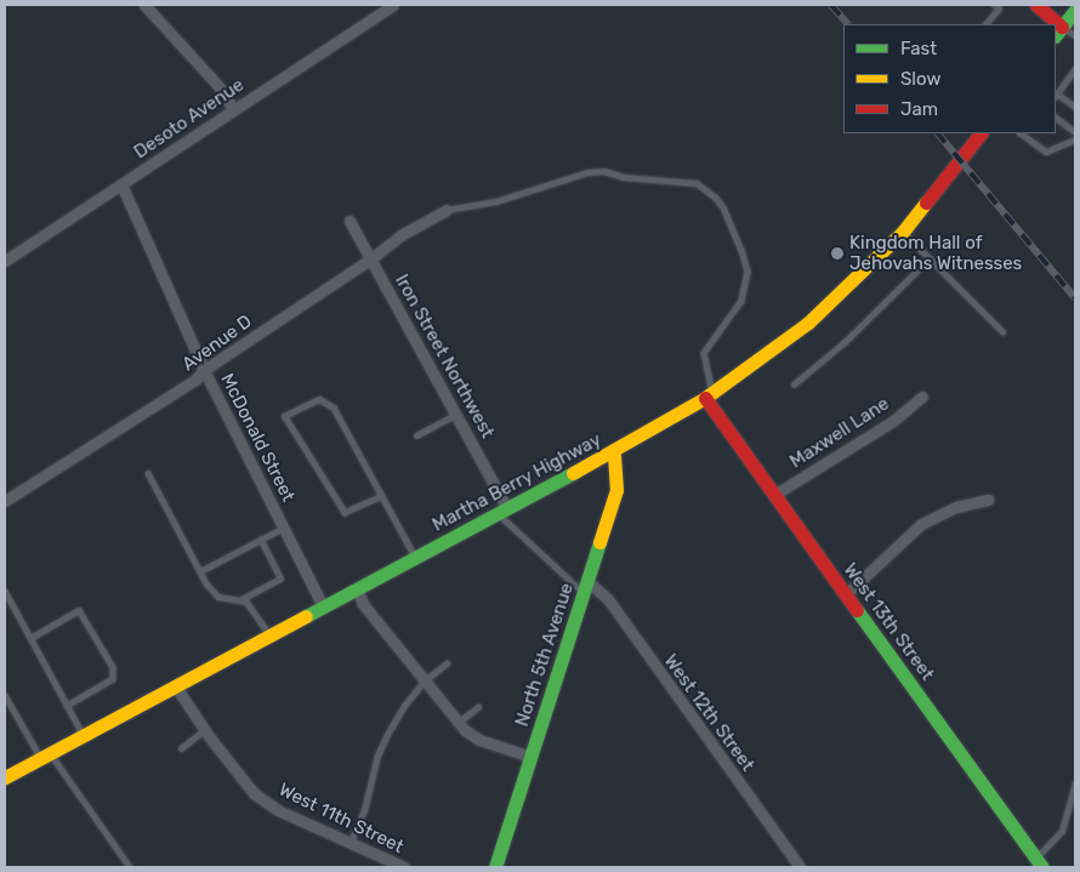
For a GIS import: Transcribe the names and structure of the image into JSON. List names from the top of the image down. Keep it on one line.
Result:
{"streets":{"main road":["Martha Berry Highway","West 13th Street","North 5th Avenue"],"street":["Desoto Avenue","Avenue D","Iron Street Northwest","Maxwell Lane","McDonald Street","West 12th Street","West 11th Street"]},"crossings":[["Desoto Avenue","McDonald Street"],["Avenue D","Iron Street Northwest"],["Avenue D","McDonald Street"],["Iron Street Northwest","Martha Berry Highway"],["Maxwell Lane","West 13th Street"],["McDonald Street","Martha Berry Highway"],["Martha Berry Highway","West 13th Street"],["Martha Berry Highway","North 5th Avenue"],["Martha Berry Highway","West 11th Street"],["North 5th Avenue","West 12th Street"]],"places":["Kingdom Hall of Jehovahs Witnesses"],"legend":["Fast","Slow","Jam"]}
